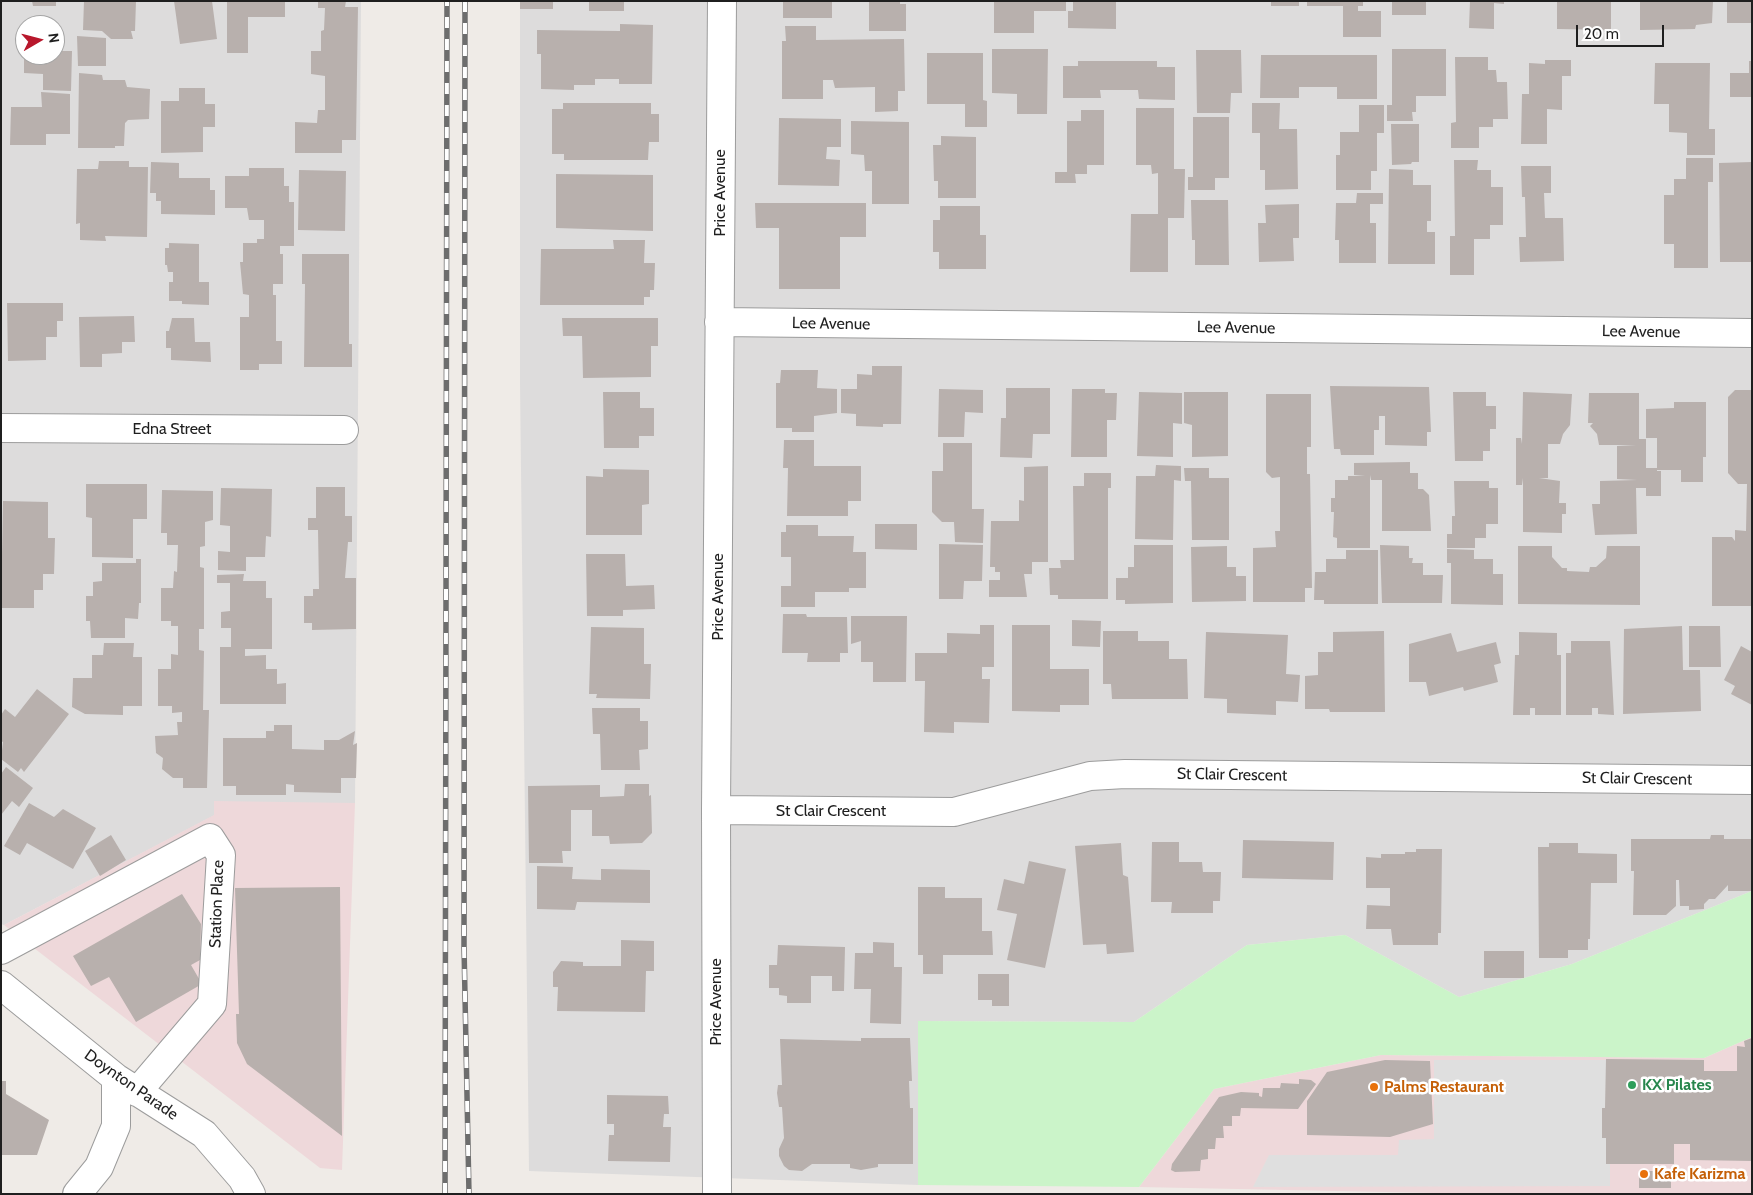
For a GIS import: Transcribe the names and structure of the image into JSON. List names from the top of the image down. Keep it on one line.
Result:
{"streets":{"street":["Price Avenue","Lee Avenue","Edna Street","St Clair Crescent","Station Place","Doynton Parade"]},"crossings":[["Price Avenue","Lee Avenue"],["Price Avenue","St Clair Crescent"],["Station Place","Doynton Parade"]],"places":["KX Pilates","Palms Restaurant","Kafe Karizma"],"scale_bar":"20 m","north":"right"}
